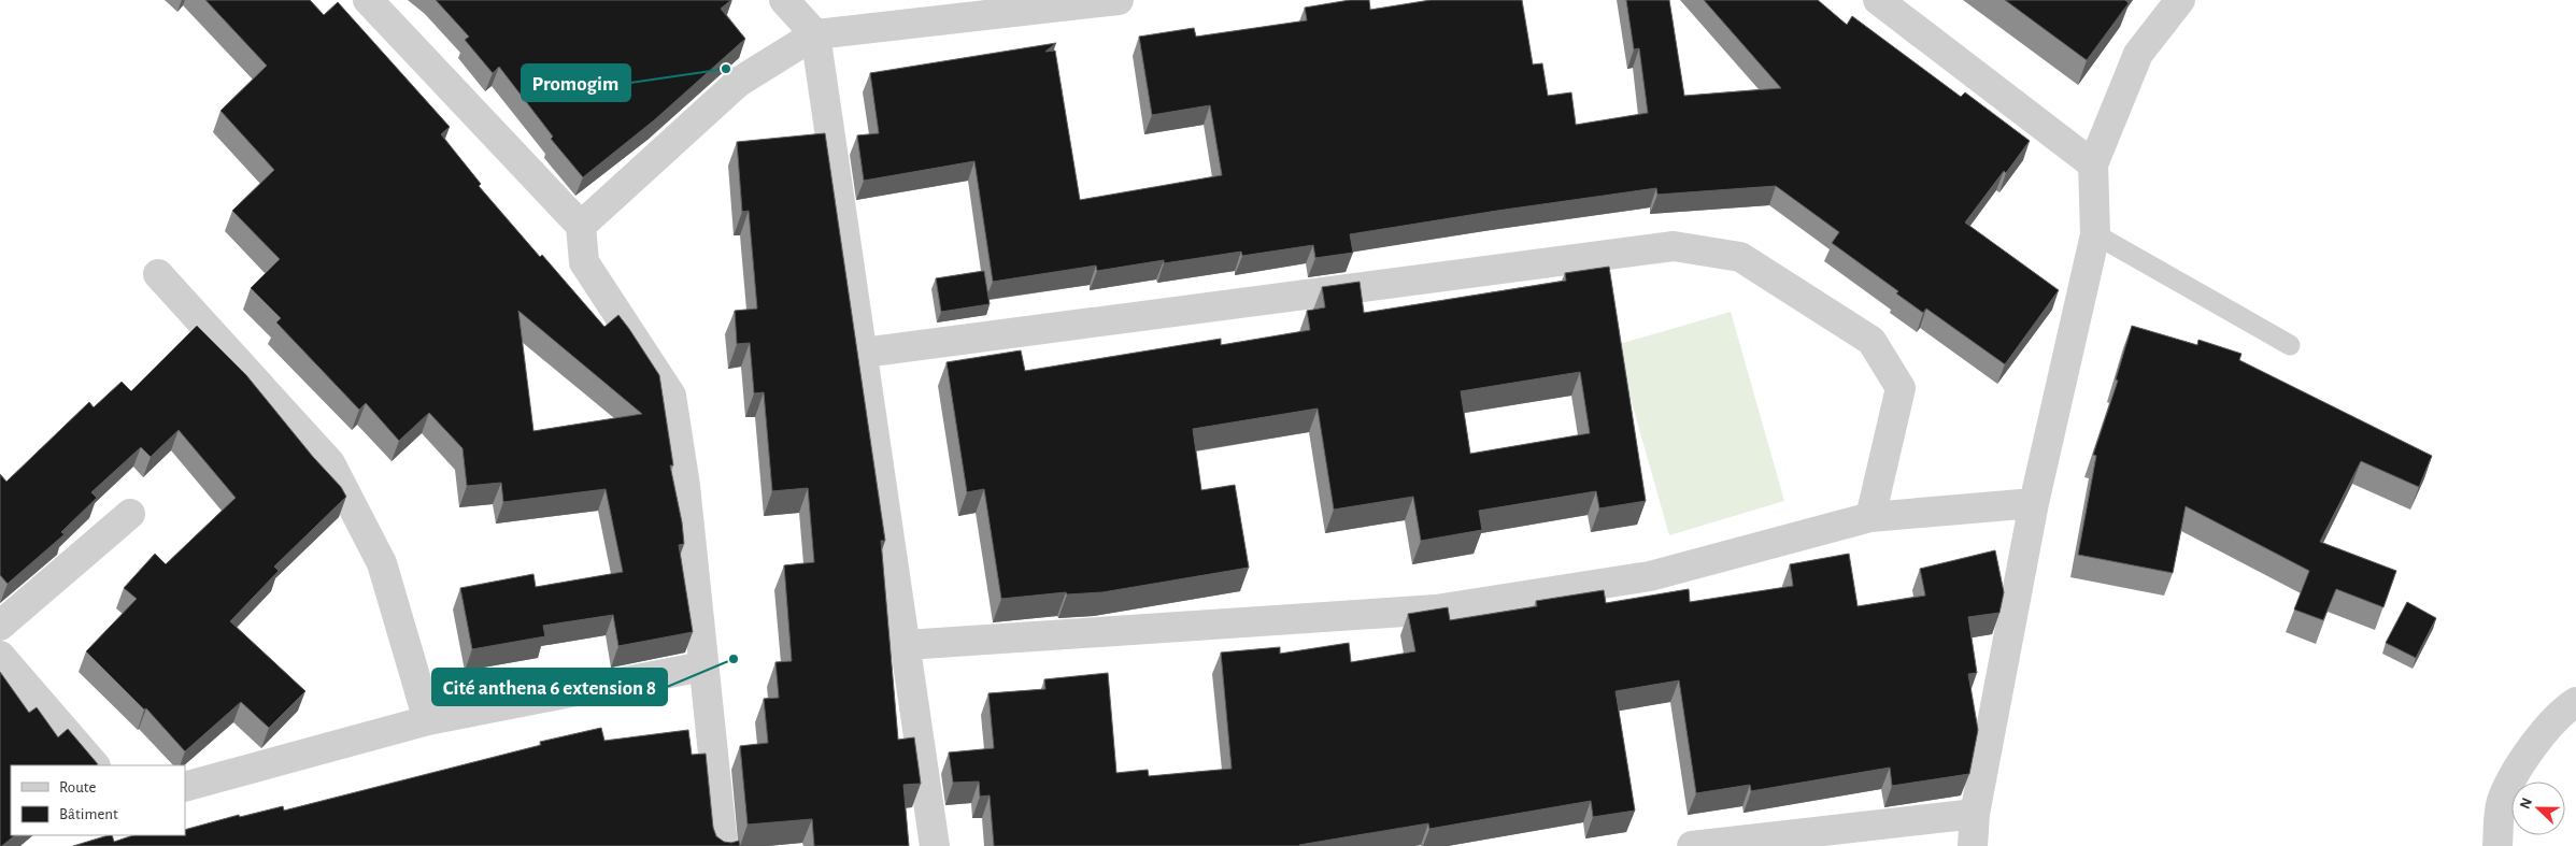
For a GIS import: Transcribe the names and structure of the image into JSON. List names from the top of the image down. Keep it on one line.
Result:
{"places":["Promogim","Cité anthena 6 extension 8"],"legend":["Route","Bâtiment"],"north":"left"}
